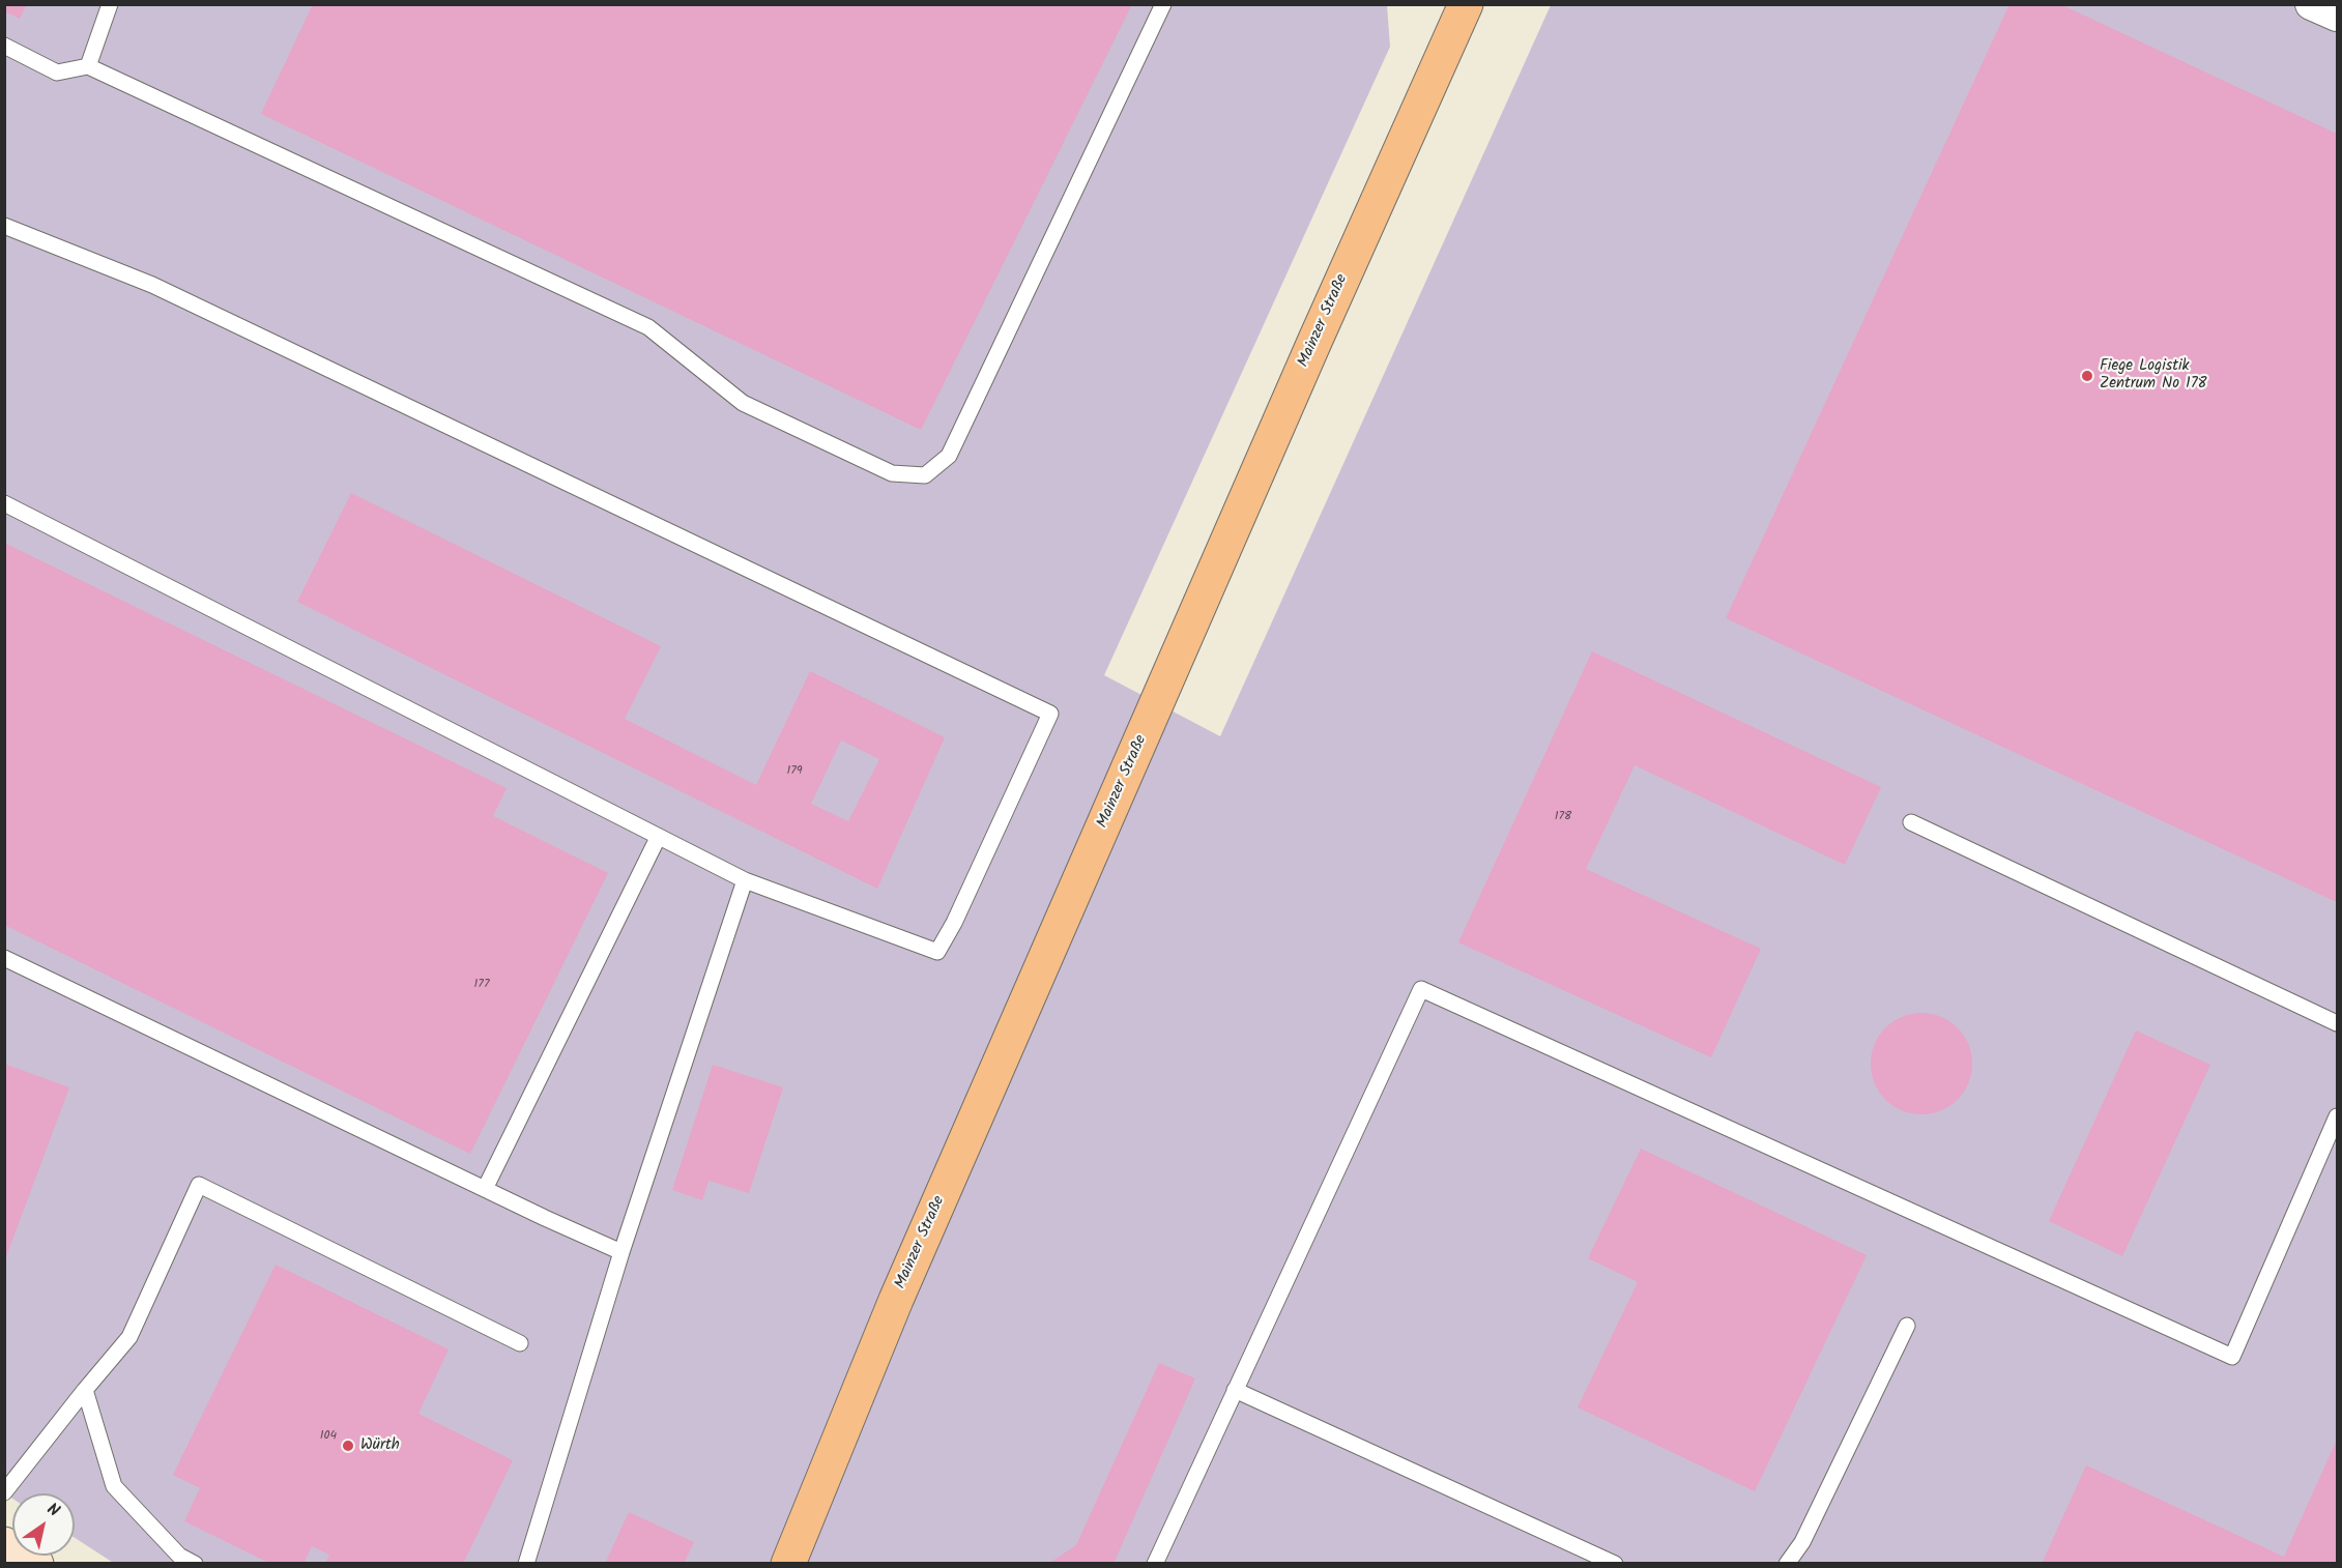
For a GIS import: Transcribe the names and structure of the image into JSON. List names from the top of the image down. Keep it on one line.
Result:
{"streets":{"main road":["Mainzer Straße"]},"places":["Fiege Logistik Zentrum No 178","Würth"],"house_numbers":["179","178","177","104"],"north":"top right"}
